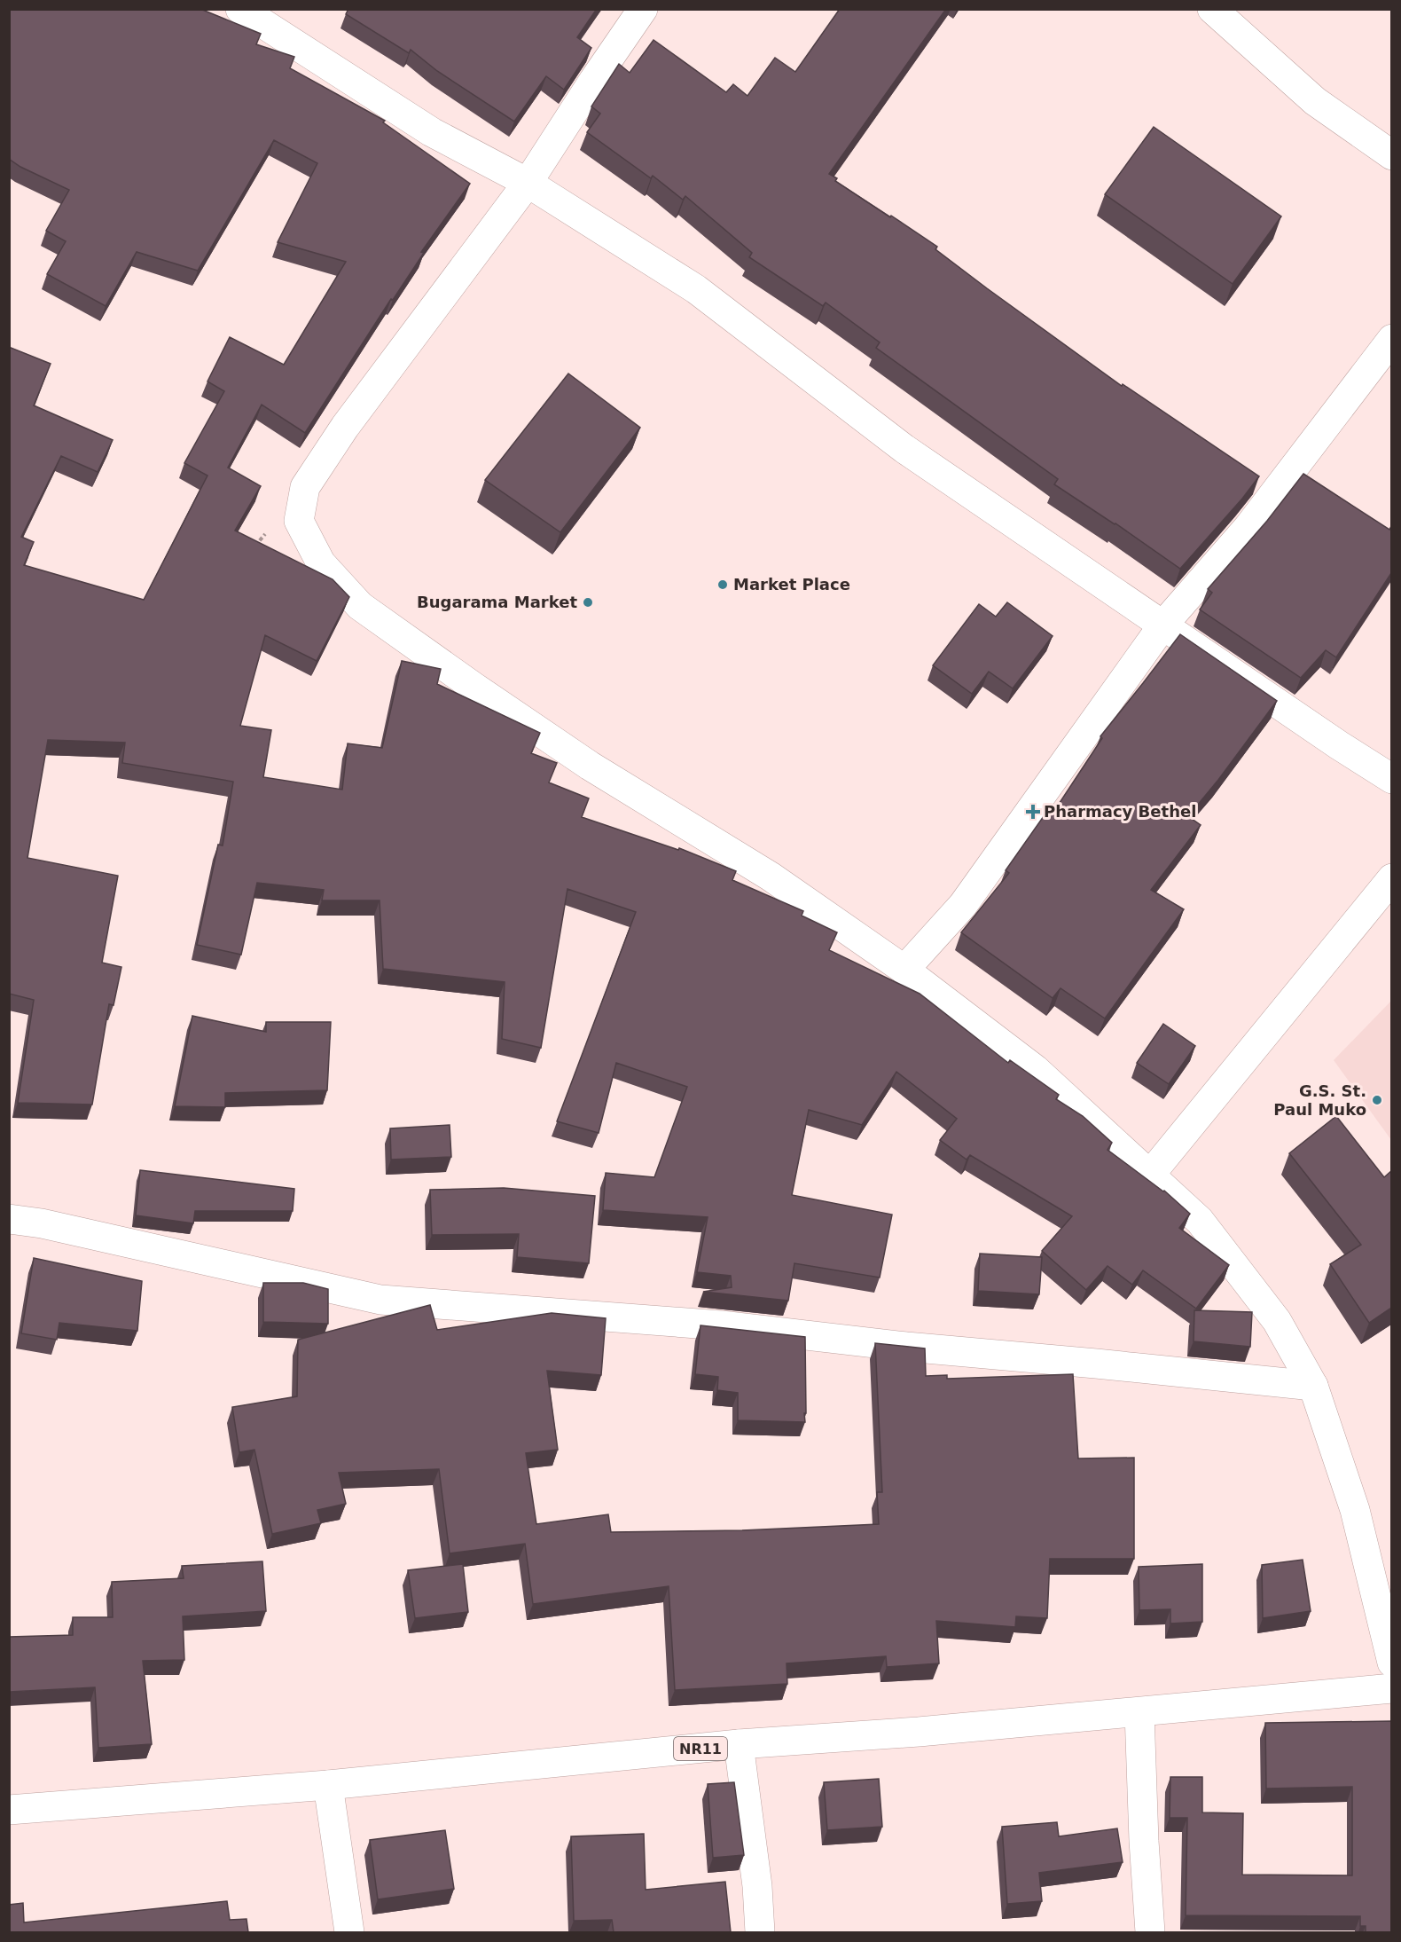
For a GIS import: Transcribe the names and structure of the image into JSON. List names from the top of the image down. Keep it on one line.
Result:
{"streets":{"main road":["NR11"]},"places":{"other":["Market Place","Bugarama Market","G.S. St. Paul Muko"],"health":["Pharmacy Bethel"]}}
